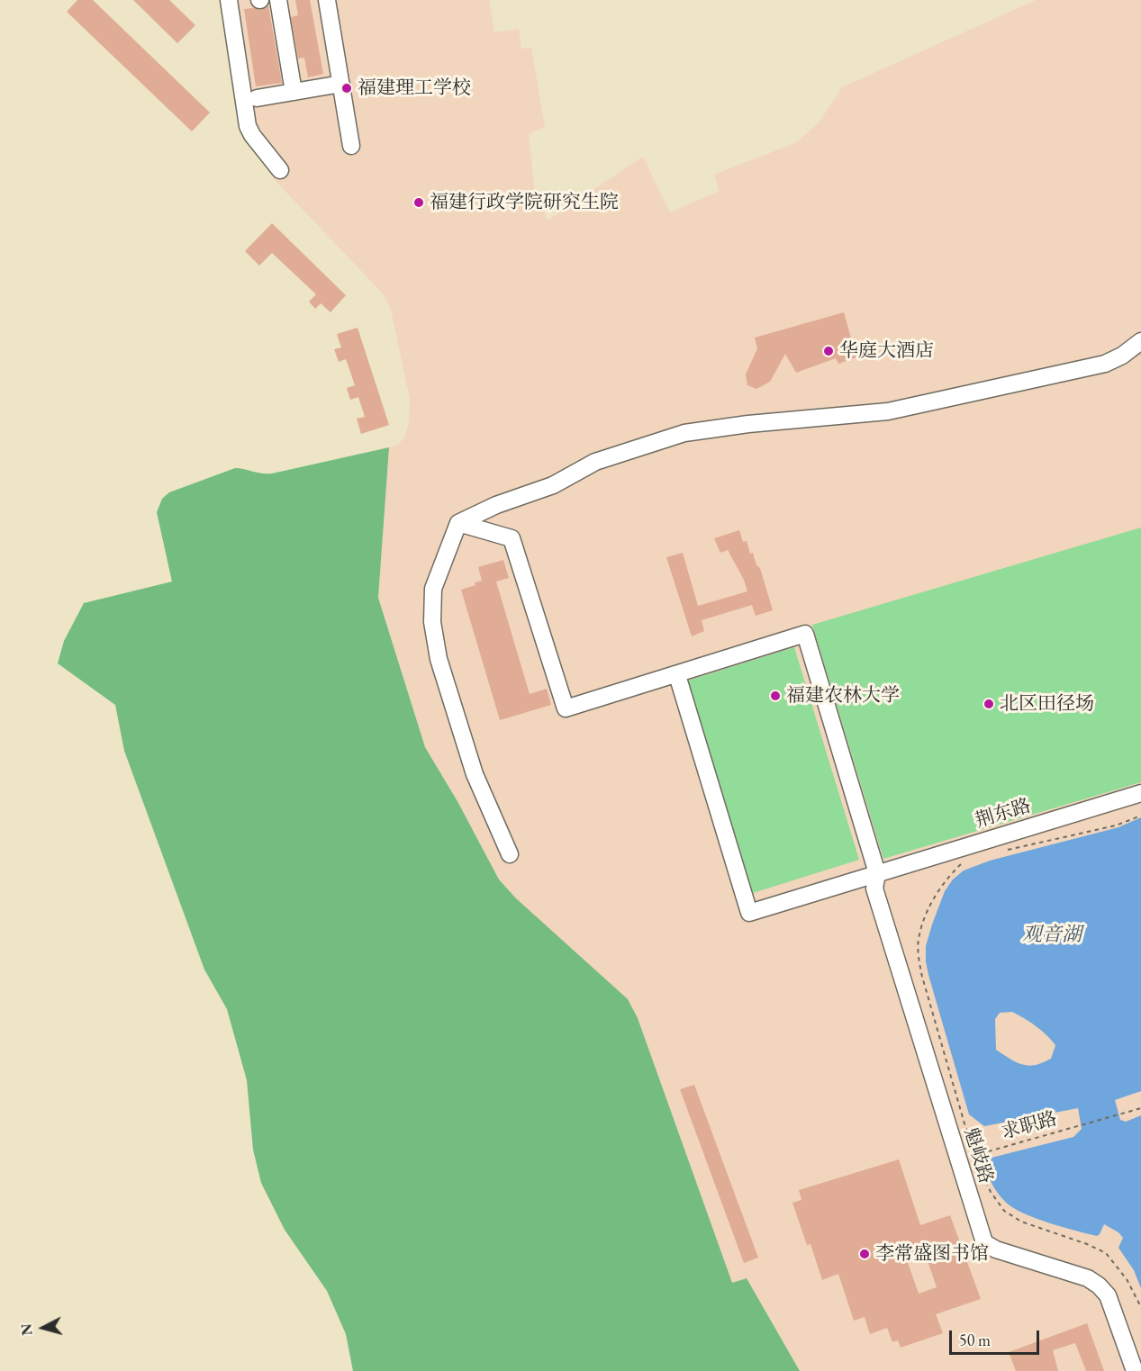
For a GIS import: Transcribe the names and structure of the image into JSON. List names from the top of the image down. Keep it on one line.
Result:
{"streets":{"street":["荆东路","魁岐路"],"path":["求职路"]},"crossings":[["荆东路","魁岐路"],["求职路","魁岐路"]],"water":["观音湖"],"places":["福建理工学校","福建行政学院研究生院","华庭大酒店","福建农林大学","北区田径场","李常盛图书馆"],"scale_bar":"50 m","north":"left"}
